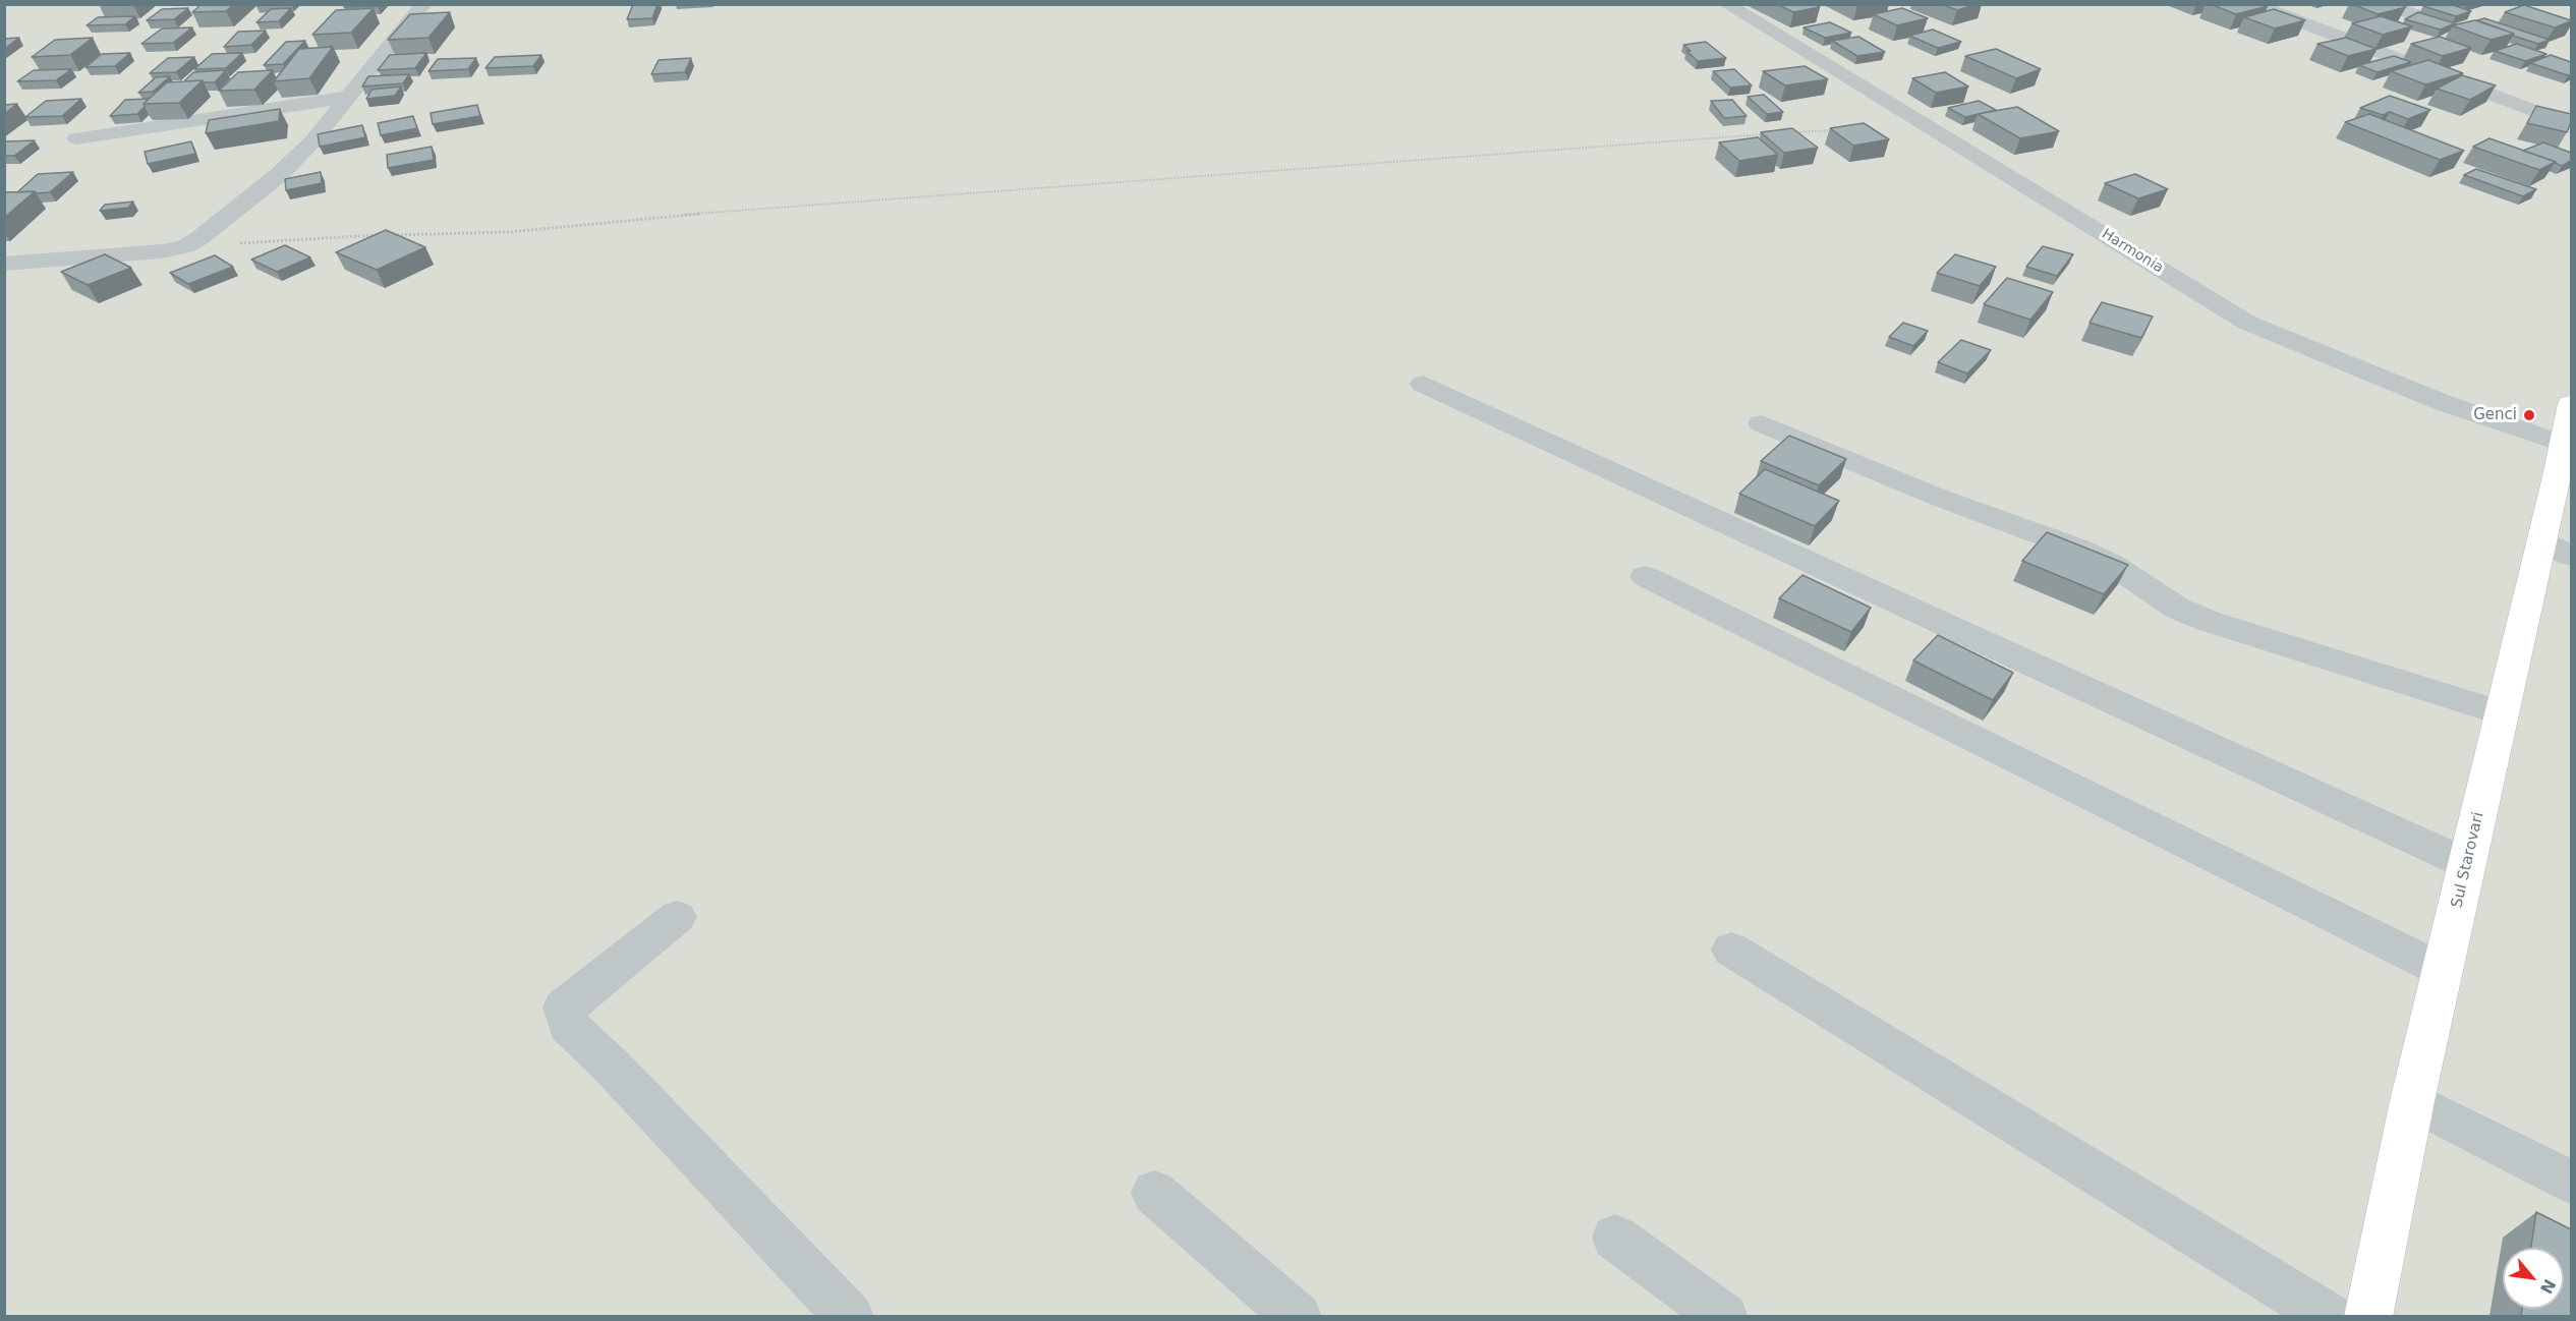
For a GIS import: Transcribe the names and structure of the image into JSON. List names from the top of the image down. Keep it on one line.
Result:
{"streets":{"main road":["Sul Starovari"],"street":["Harmonia"]},"crossings":[["Harmonia","Sul Starovari"]],"places":["Genci"],"north":"bottom right"}
